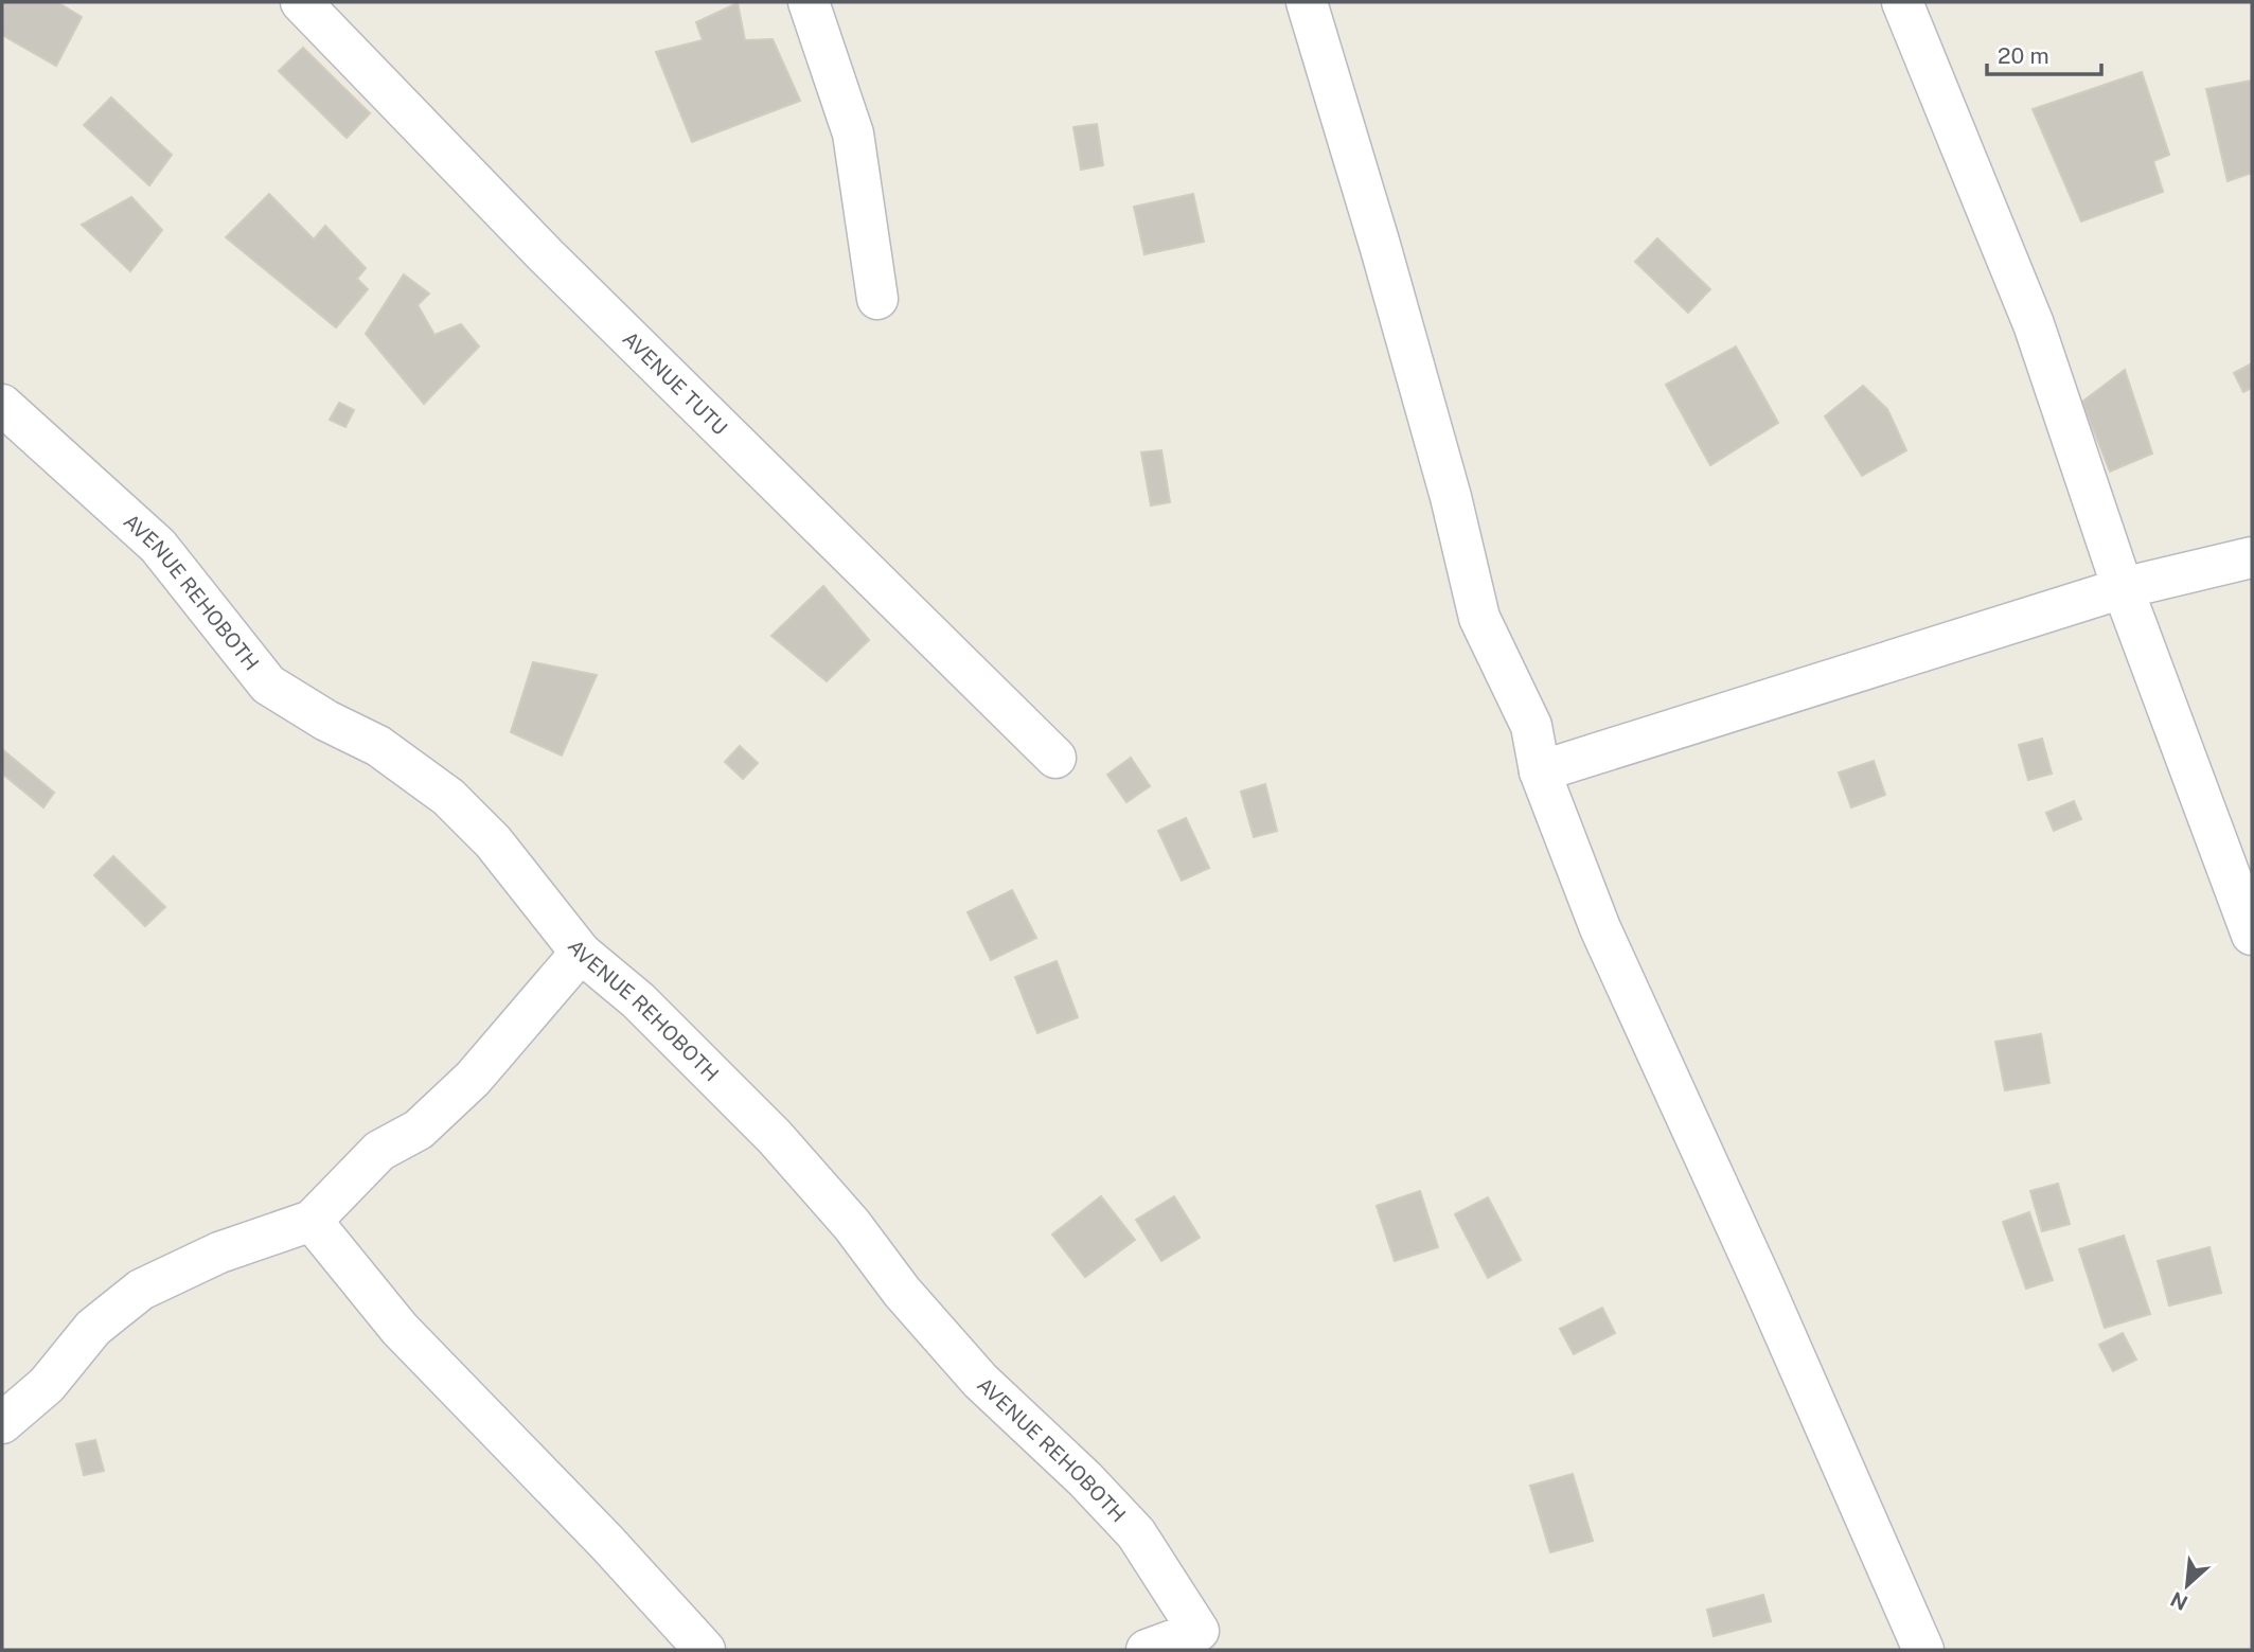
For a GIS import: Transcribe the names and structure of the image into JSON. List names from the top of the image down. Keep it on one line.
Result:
{"streets":{"street":["AVENUE TUTU","AVENUE REHOBOTH"]},"scale_bar":"20 m","north":"bottom left"}
